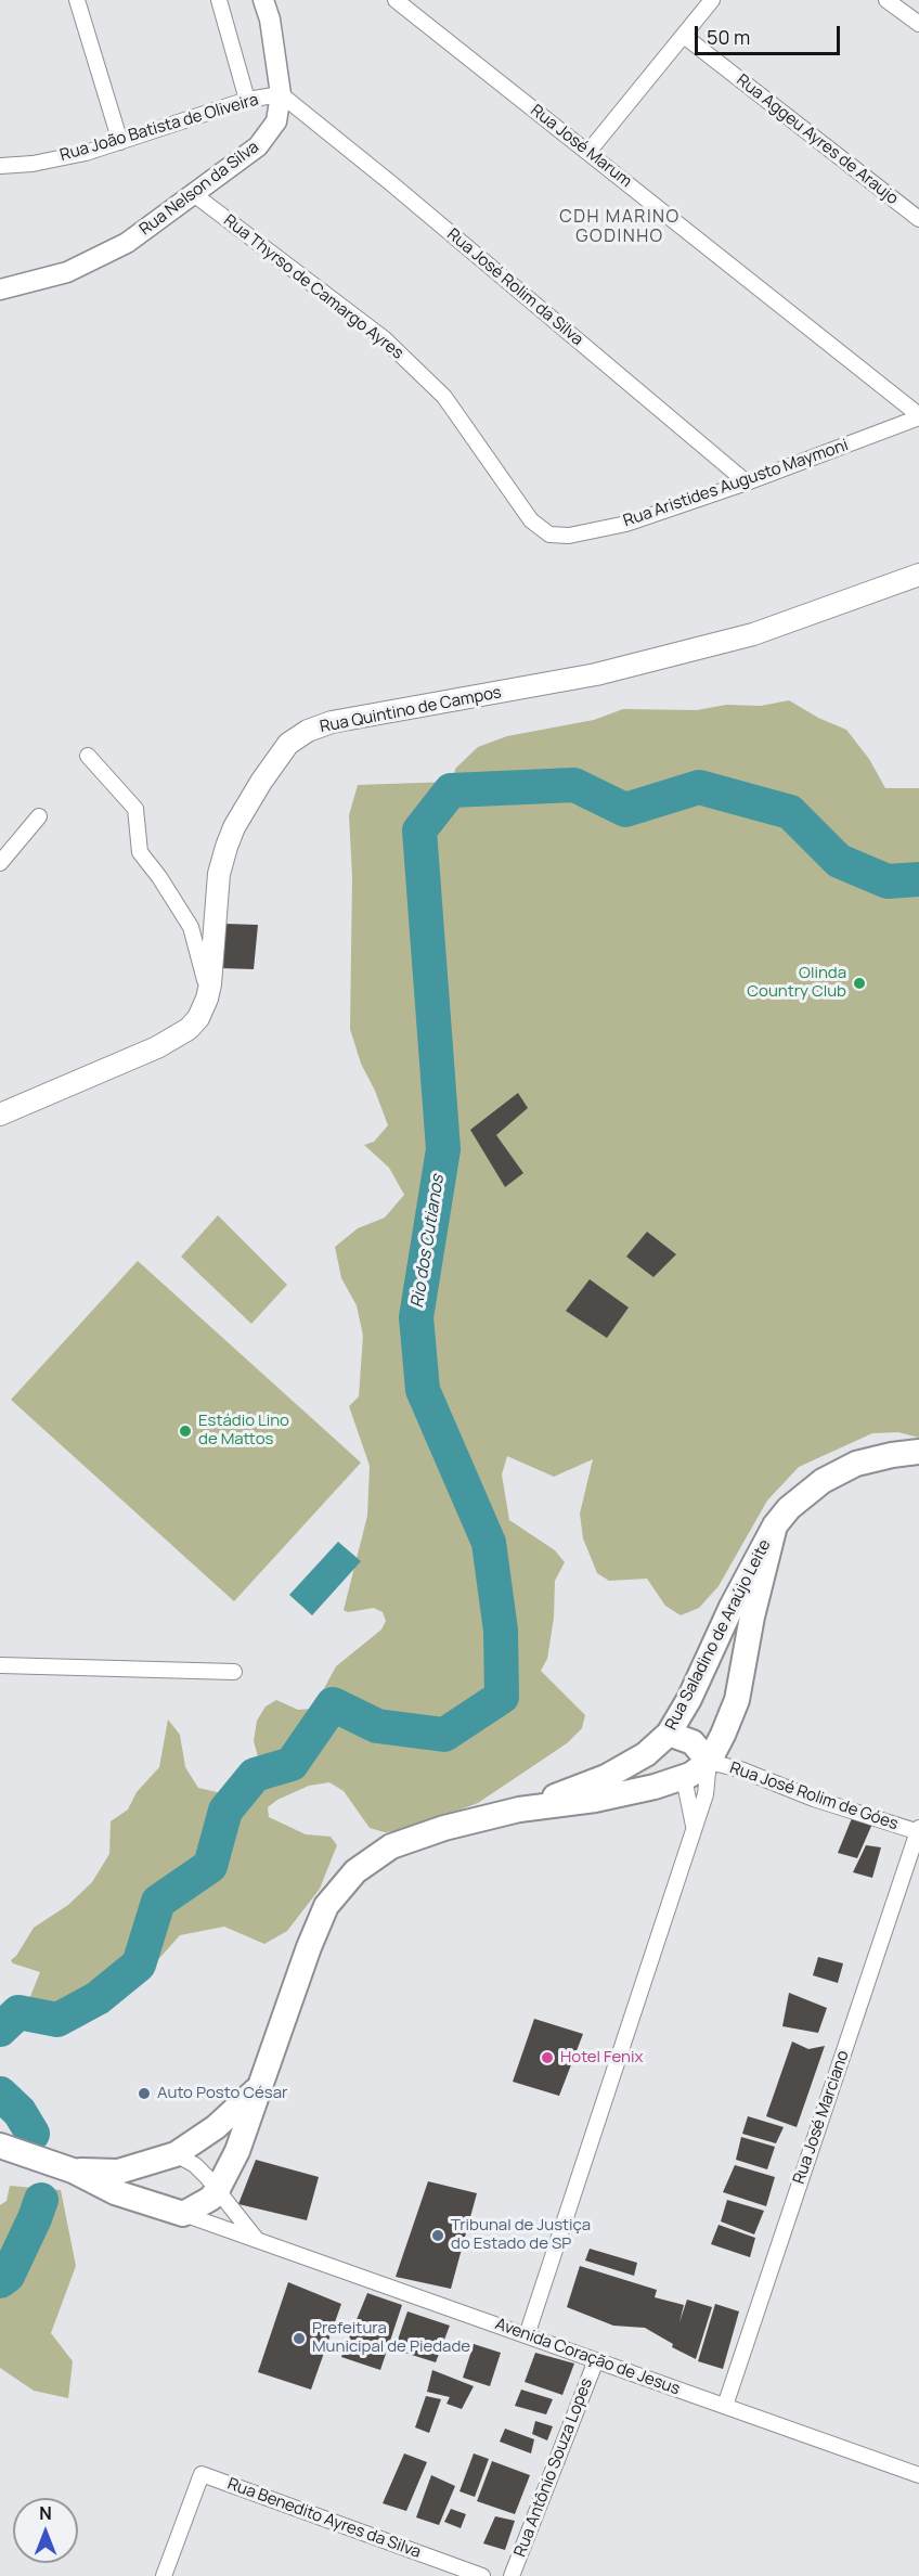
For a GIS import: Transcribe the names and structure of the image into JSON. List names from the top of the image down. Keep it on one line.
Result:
{"streets":{"main road":["Rua Quintino de Campos","Rua Saladino de Araújo Leite","Avenida Coração de Jesus"],"street":["Rua João Batista de Oliveira","Rua Aggeu Ayres de Araujo","Rua José Marum","Rua Nelson da Silva","Rua Thyrso de Camargo Ayres","Rua José Rolim da Silva","Rua Aristides Augusto Maymoni","Rua José Rolim de Góes","Rua José Marciano","Rua Antônio Souza Lopes","Rua Benedito Ayres da Silva"]},"crossings":[["Rua João Batista de Oliveira","Rua Nelson da Silva"],["Rua João Batista de Oliveira","Rua José Rolim da Silva"],["Rua José Marum","Rua Aristides Augusto Maymoni"],["Rua Nelson da Silva","Rua Thyrso de Camargo Ayres"],["Rua Nelson da Silva","Rua José Rolim da Silva"],["Rua Thyrso de Camargo Ayres","Rua Aristides Augusto Maymoni"],["Rua José Rolim da Silva","Rua Aristides Augusto Maymoni"],["Rua Saladino de Araújo Leite","Rua José Rolim de Góes"],["Rua Saladino de Araújo Leite","Avenida Coração de Jesus"],["Rua José Rolim de Góes","Rua José Marciano"],["Rua José Marciano","Avenida Coração de Jesus"],["Avenida Coração de Jesus","Rua Antônio Souza Lopes"]],"districts":["CDH MARINO GODINHO"],"water":["Rio dos Cutianos"],"places":["Olinda Country Club","Estádio Lino de Mattos","Hotel Fenix","Auto Posto César","Tribunal de Justiça do Estado de SP","Prefeitura Municipal de Piedade"],"scale_bar":"50 m","north":"top"}
